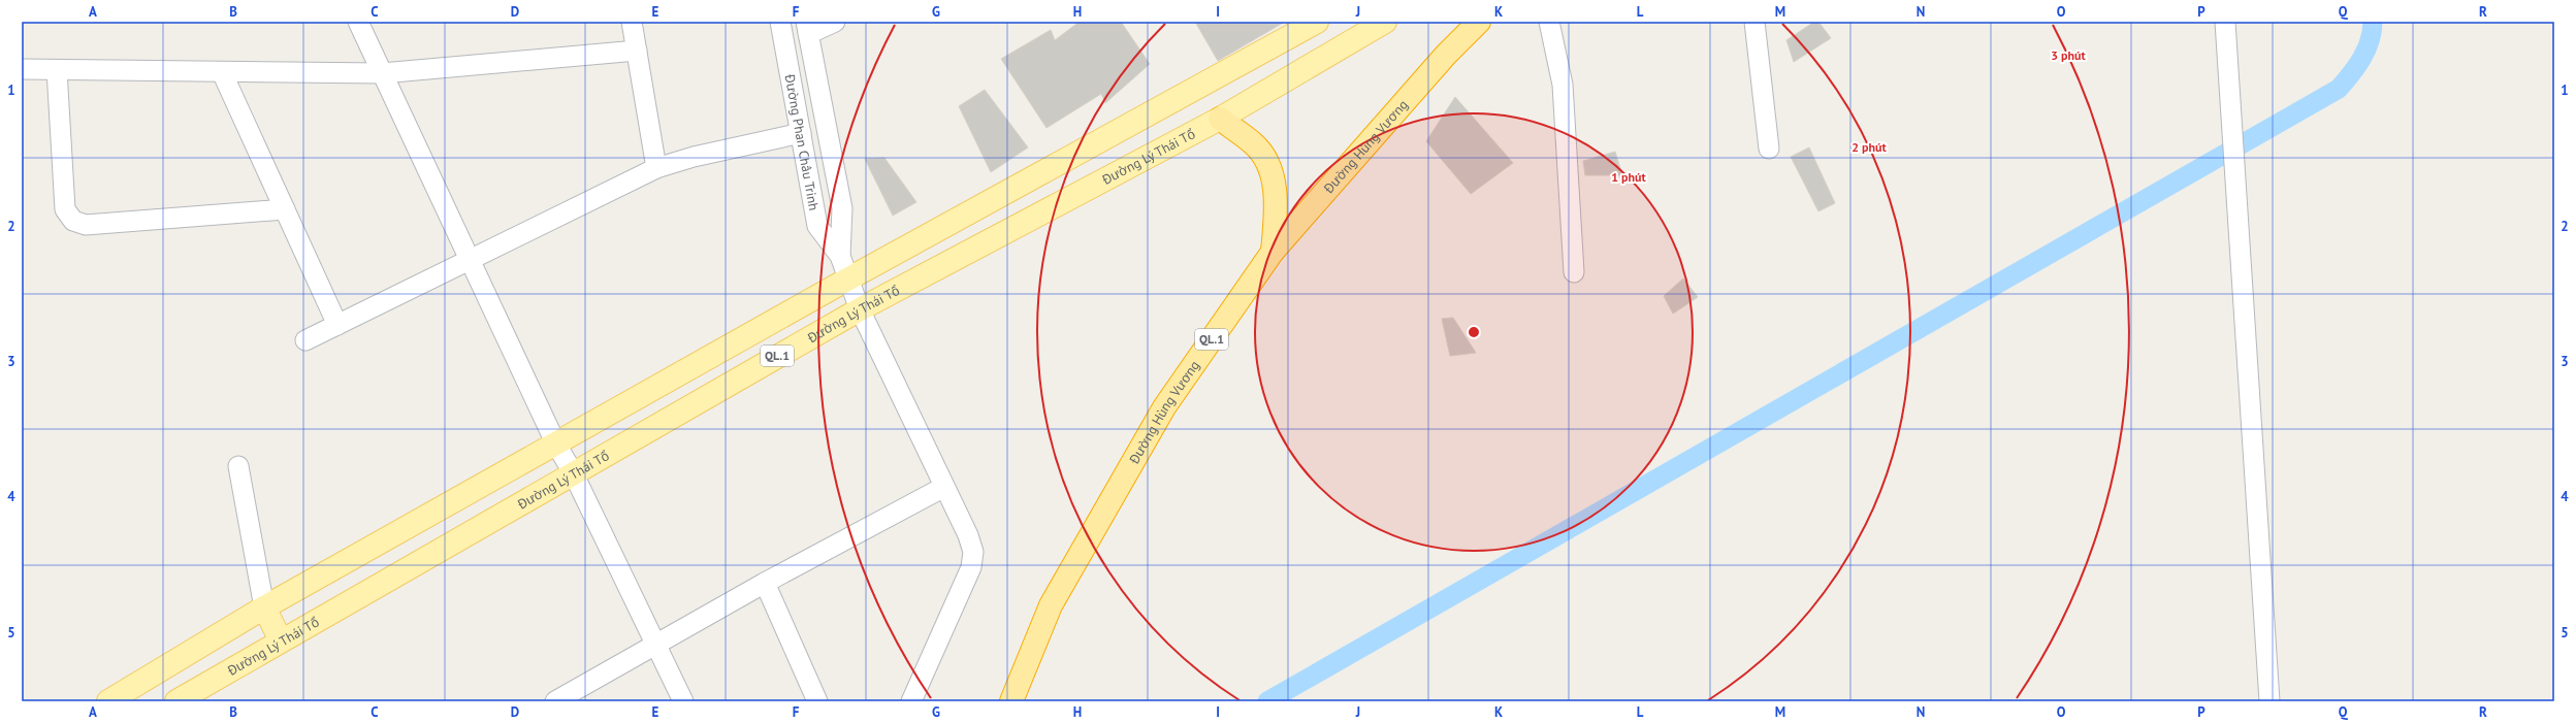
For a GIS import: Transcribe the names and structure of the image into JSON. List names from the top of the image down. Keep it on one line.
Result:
{"streets":{"highway":["Đường Hùng Vương","QL.1"],"main road":["Đường Lý Thái Tổ"],"street":["Đường Phan Châu Trinh"]},"crossings":[["Đường Phan Châu Trinh","Đường Lý Thái Tổ"],["Đường Phan Châu Trinh","QL.1"]],"grid":{"columns":["A","B","C","D","E","F","G","H","I","J","K","L","M","N","O","P","Q","R"],"rows":["1","2","3","4","5"]},"rings":["3 phút","2 phút","1 phút"]}
